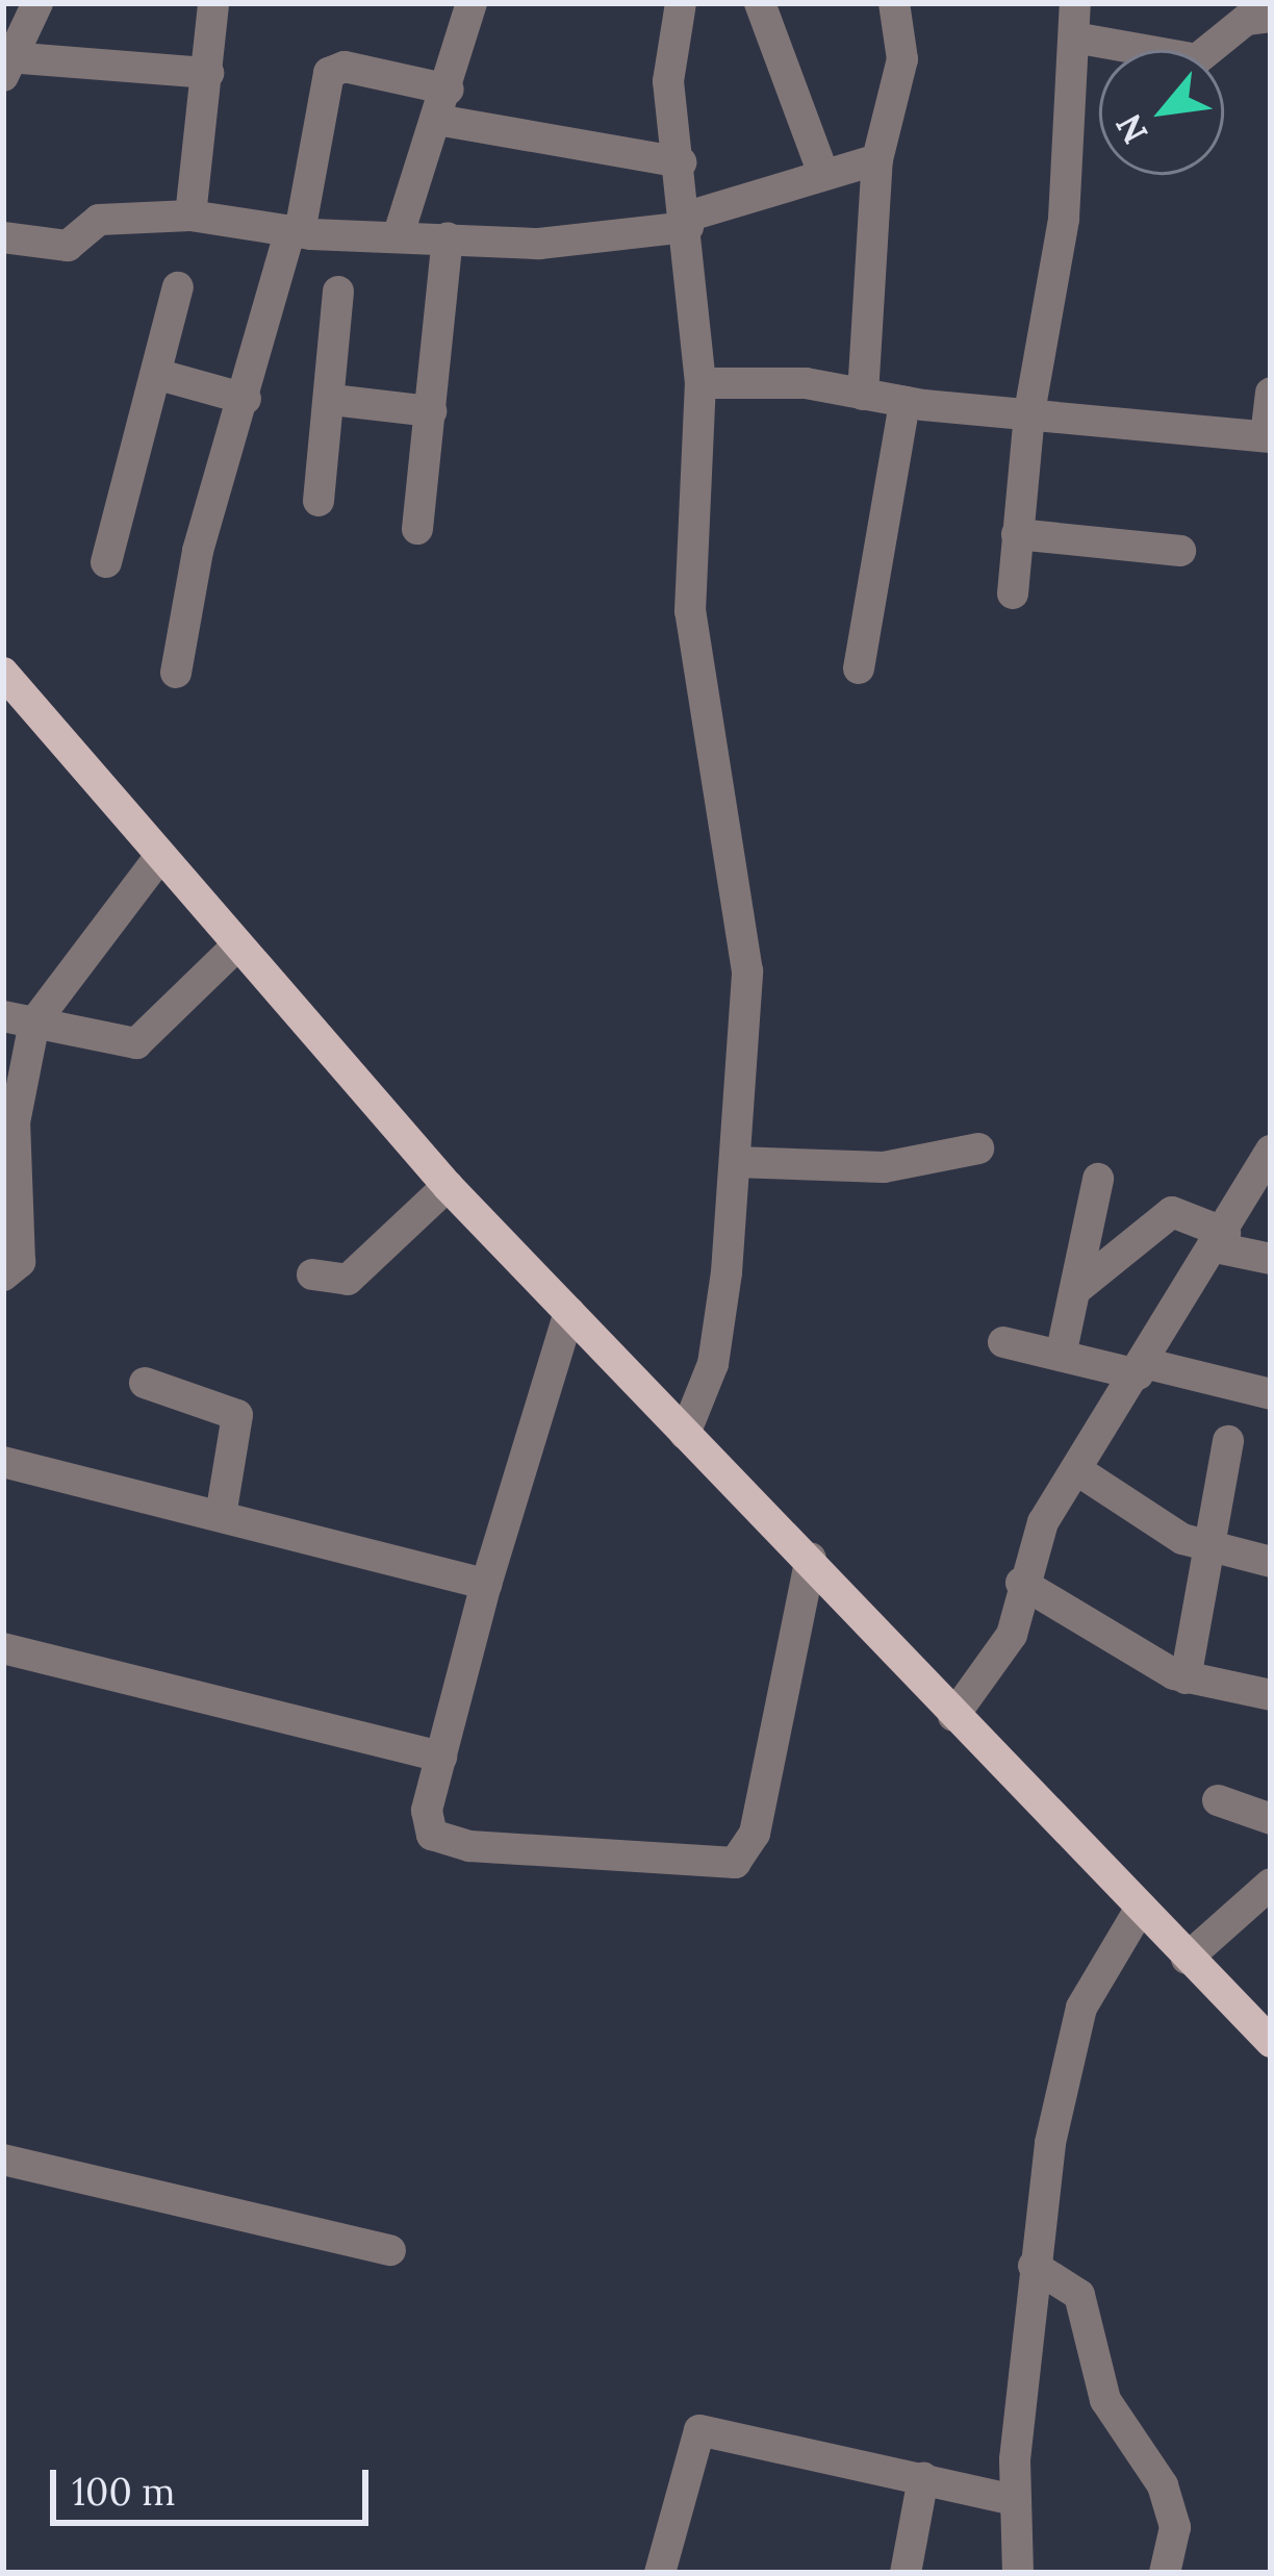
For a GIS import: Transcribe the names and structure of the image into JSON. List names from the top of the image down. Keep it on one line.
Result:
{"scale_bar":"100 m","north":"bottom left"}
